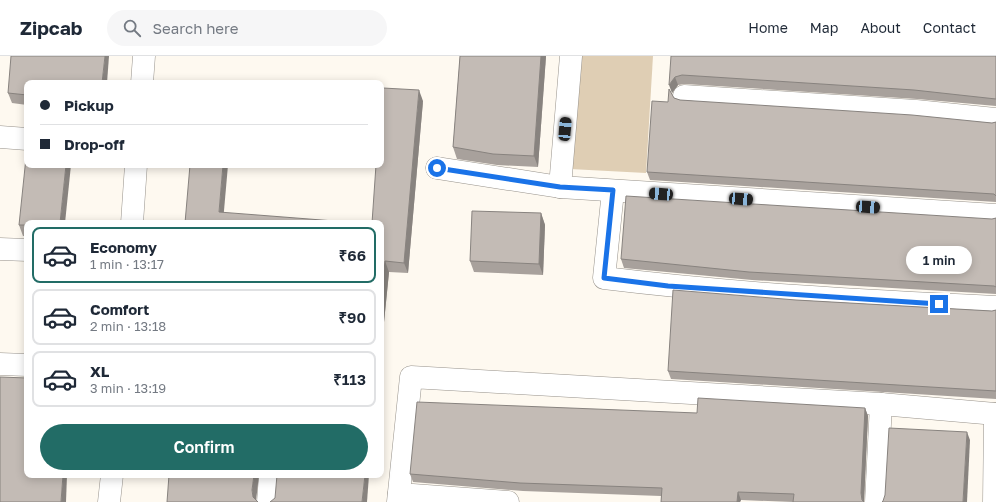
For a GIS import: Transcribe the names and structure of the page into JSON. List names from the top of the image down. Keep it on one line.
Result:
{"page":{"header":"Zipcab","search":"Search here","nav":["Home","Map","About","Contact"],"banner":["Pickup","Drop-off"],"list":[{"name":"Economy","note":"1 min · 13:17","value":"₹66"},{"name":"Comfort","note":"2 min · 13:18","value":"₹90"},{"name":"XL","note":"3 min · 13:19","value":"₹113"}],"bubble":"1 min","buttons":"Confirm"}}
